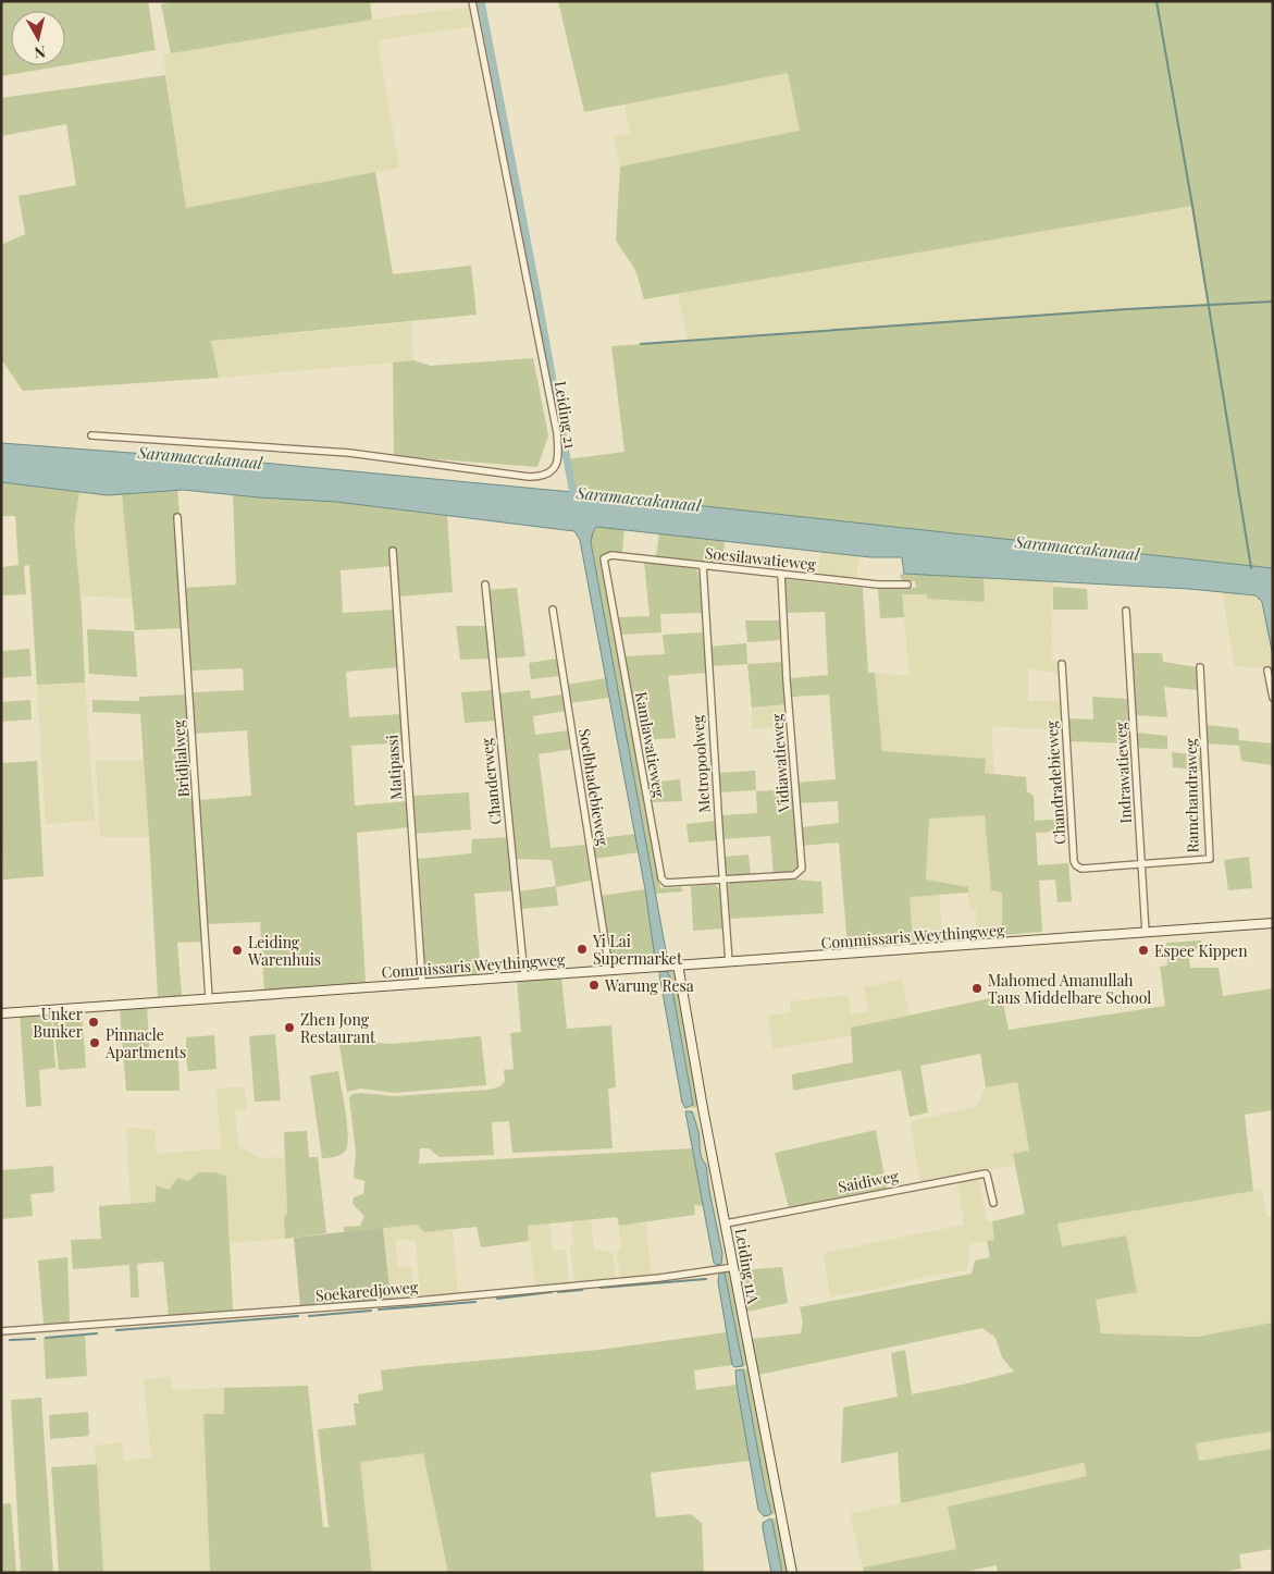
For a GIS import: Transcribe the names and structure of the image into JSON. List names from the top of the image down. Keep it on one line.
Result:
{"streets":{"main road":["Commissaris Weythingweg","Leiding 11A"],"street":["Leiding 21","Soesilawatieweg","Kamlawatieweg","Bridjlalweg","Vidiawatieweg","Metropoolweg","Matipassi","Indrawatieweg","Chanderweg","Chandradebieweg","Soelbhadebieweg","Ramchandraweg","Saidiweg","Soekaredjoweg"]},"crossings":[["Soesilawatieweg","Kamlawatieweg"],["Soesilawatieweg","Vidiawatieweg"],["Soesilawatieweg","Metropoolweg"],["Kamlawatieweg","Vidiawatieweg"],["Kamlawatieweg","Metropoolweg"],["Bridjlalweg","Commissaris Weythingweg"],["Vidiawatieweg","Metropoolweg"],["Metropoolweg","Commissaris Weythingweg"],["Matipassi","Commissaris Weythingweg"],["Indrawatieweg","Chandradebieweg"],["Indrawatieweg","Ramchandraweg"],["Indrawatieweg","Commissaris Weythingweg"],["Chanderweg","Commissaris Weythingweg"],["Chandradebieweg","Ramchandraweg"],["Soelbhadebieweg","Commissaris Weythingweg"],["Commissaris Weythingweg","Leiding 11A"],["Saidiweg","Leiding 11A"],["Leiding 11A","Soekaredjoweg"]],"water":["Saramaccakanaal"],"places":["Yi Lai Supermarket","Leiding Warenhuis","Espee Kippen","Warung Resa","Mahomed Amanullah Taus Middelbare School","Unker Bunker","Zhen Jong Restaurant","Pinnacle Apartments"],"north":"bottom"}
